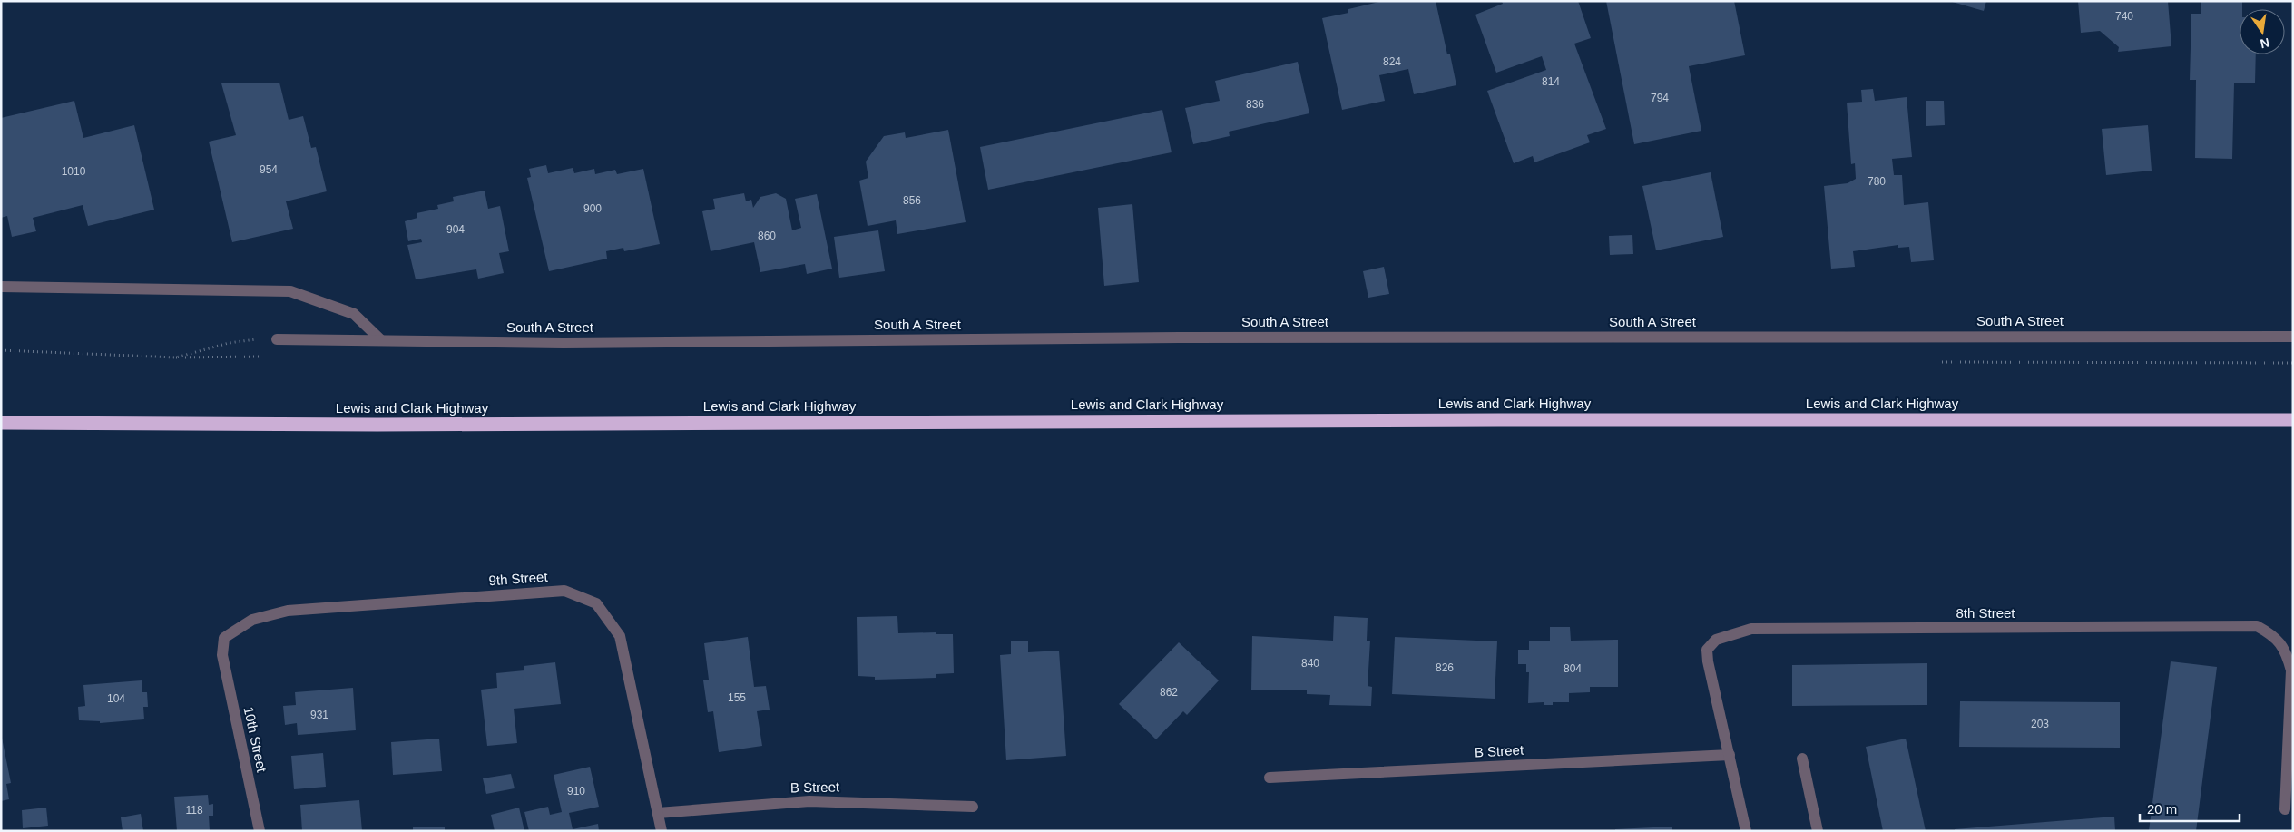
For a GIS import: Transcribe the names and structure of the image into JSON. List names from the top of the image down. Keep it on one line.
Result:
{"streets":{"highway":["Lewis and Clark Highway"],"street":["South A Street","9th Street","8th Street","10th Street","B Street"]},"crossings":[["9th Street","10th Street"],["9th Street","B Street"],["8th Street","B Street"]],"house_numbers":["740","824","814","794","836","954","1010","780","856","900","904","860","840","826","804","862","155","104","931","203","910","118"],"scale_bar":"20 m","north":"bottom"}
